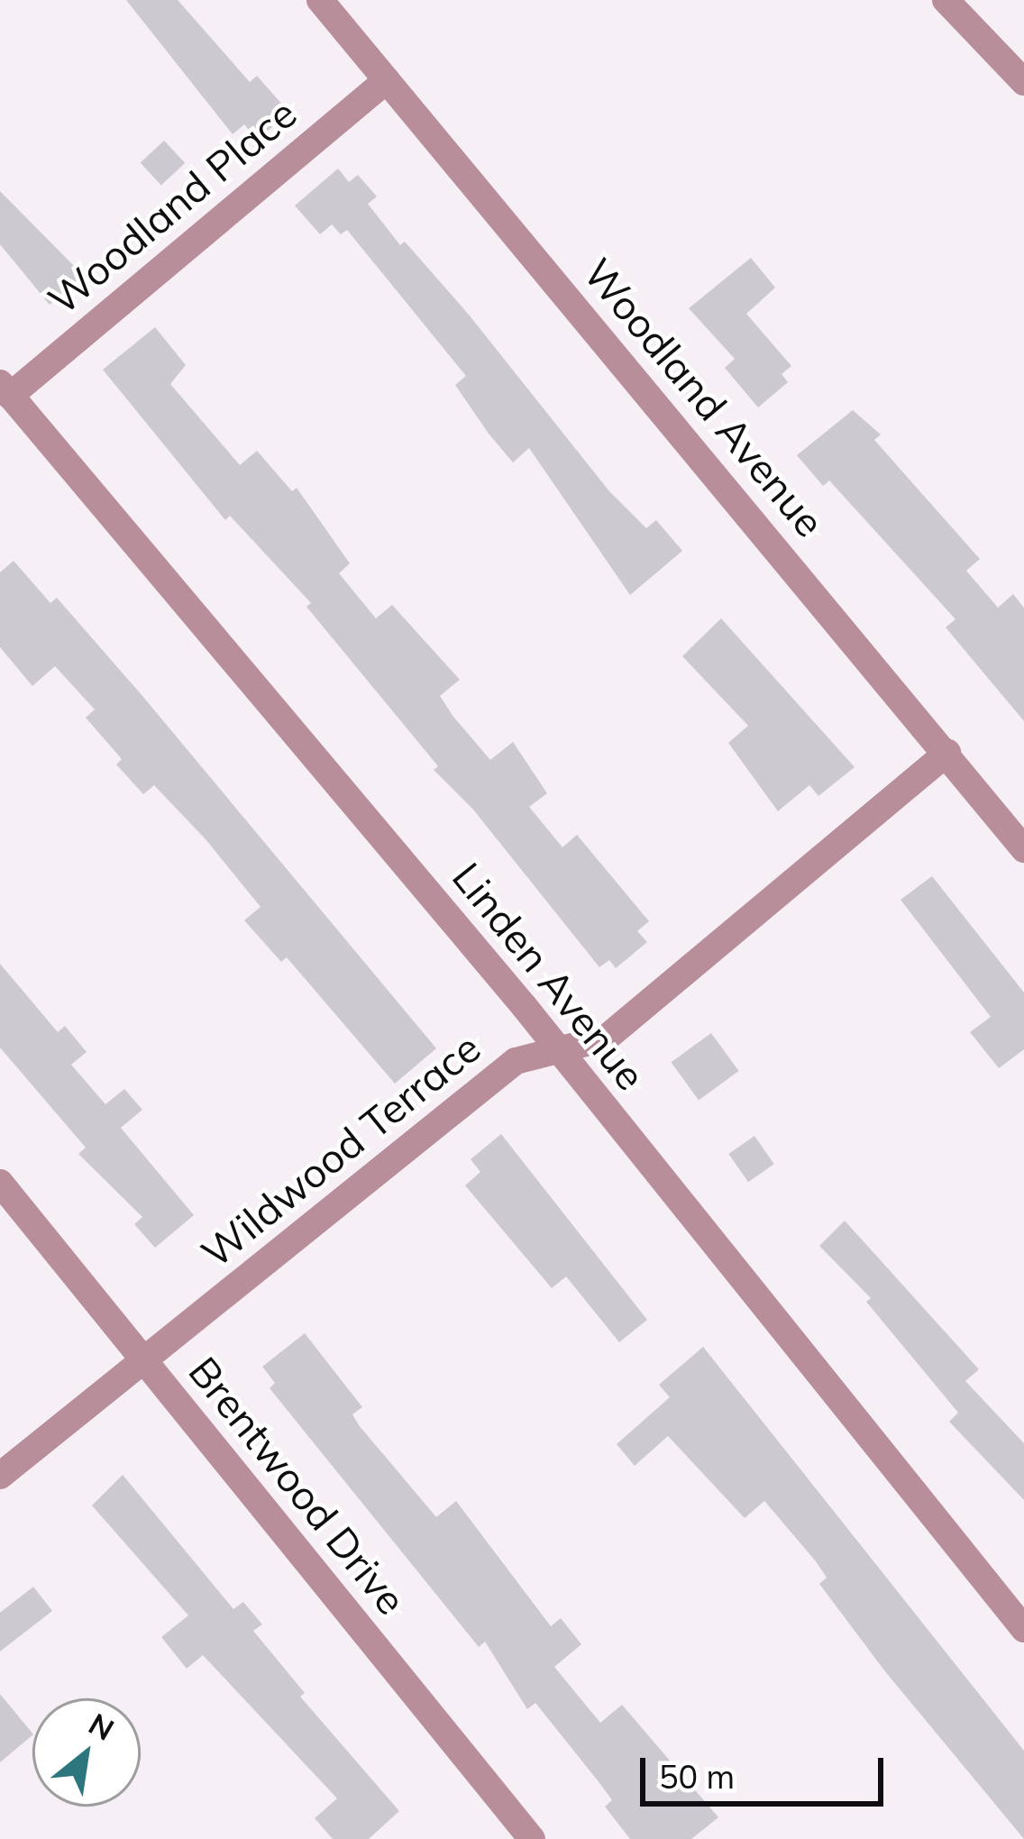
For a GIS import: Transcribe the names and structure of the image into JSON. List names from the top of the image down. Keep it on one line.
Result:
{"streets":{"street":["Woodland Place","Woodland Avenue","Linden Avenue","Wildwood Terrace","Brentwood Drive"]},"crossings":[["Woodland Place","Woodland Avenue"],["Woodland Place","Linden Avenue"],["Woodland Avenue","Wildwood Terrace"],["Linden Avenue","Wildwood Terrace"],["Wildwood Terrace","Brentwood Drive"]],"scale_bar":"50 m","north":"top right"}
